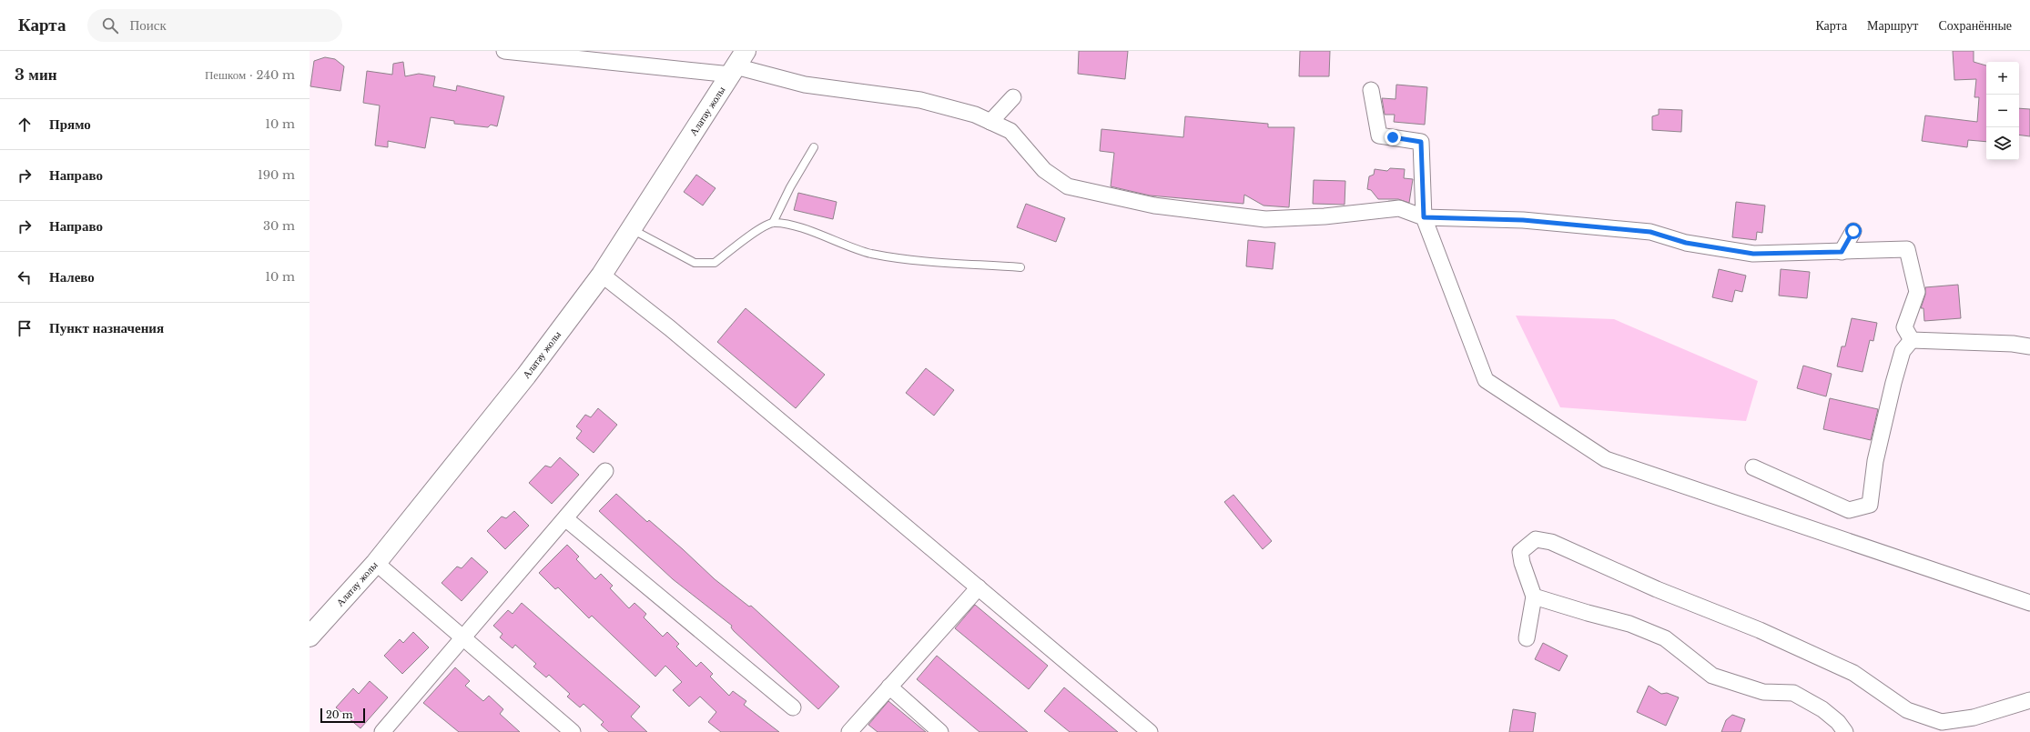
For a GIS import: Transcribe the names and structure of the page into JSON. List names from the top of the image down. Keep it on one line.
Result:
{"streets":{"main road":["Алатау жолы"]},"scale_bar":"20 m","page":{"header":"Карта","search":"Поиск","nav":["Карта","Маршрут","Сохранённые"],"heading":["3 мин","Пешком · 240 m"],"map_buttons":["+","−"],"list":[["Прямо","10 m"],["Направо","190 m"],["Направо","30 m"],["Налево","10 m"],"Пункт назначения"],"scale":"20 m"}}
